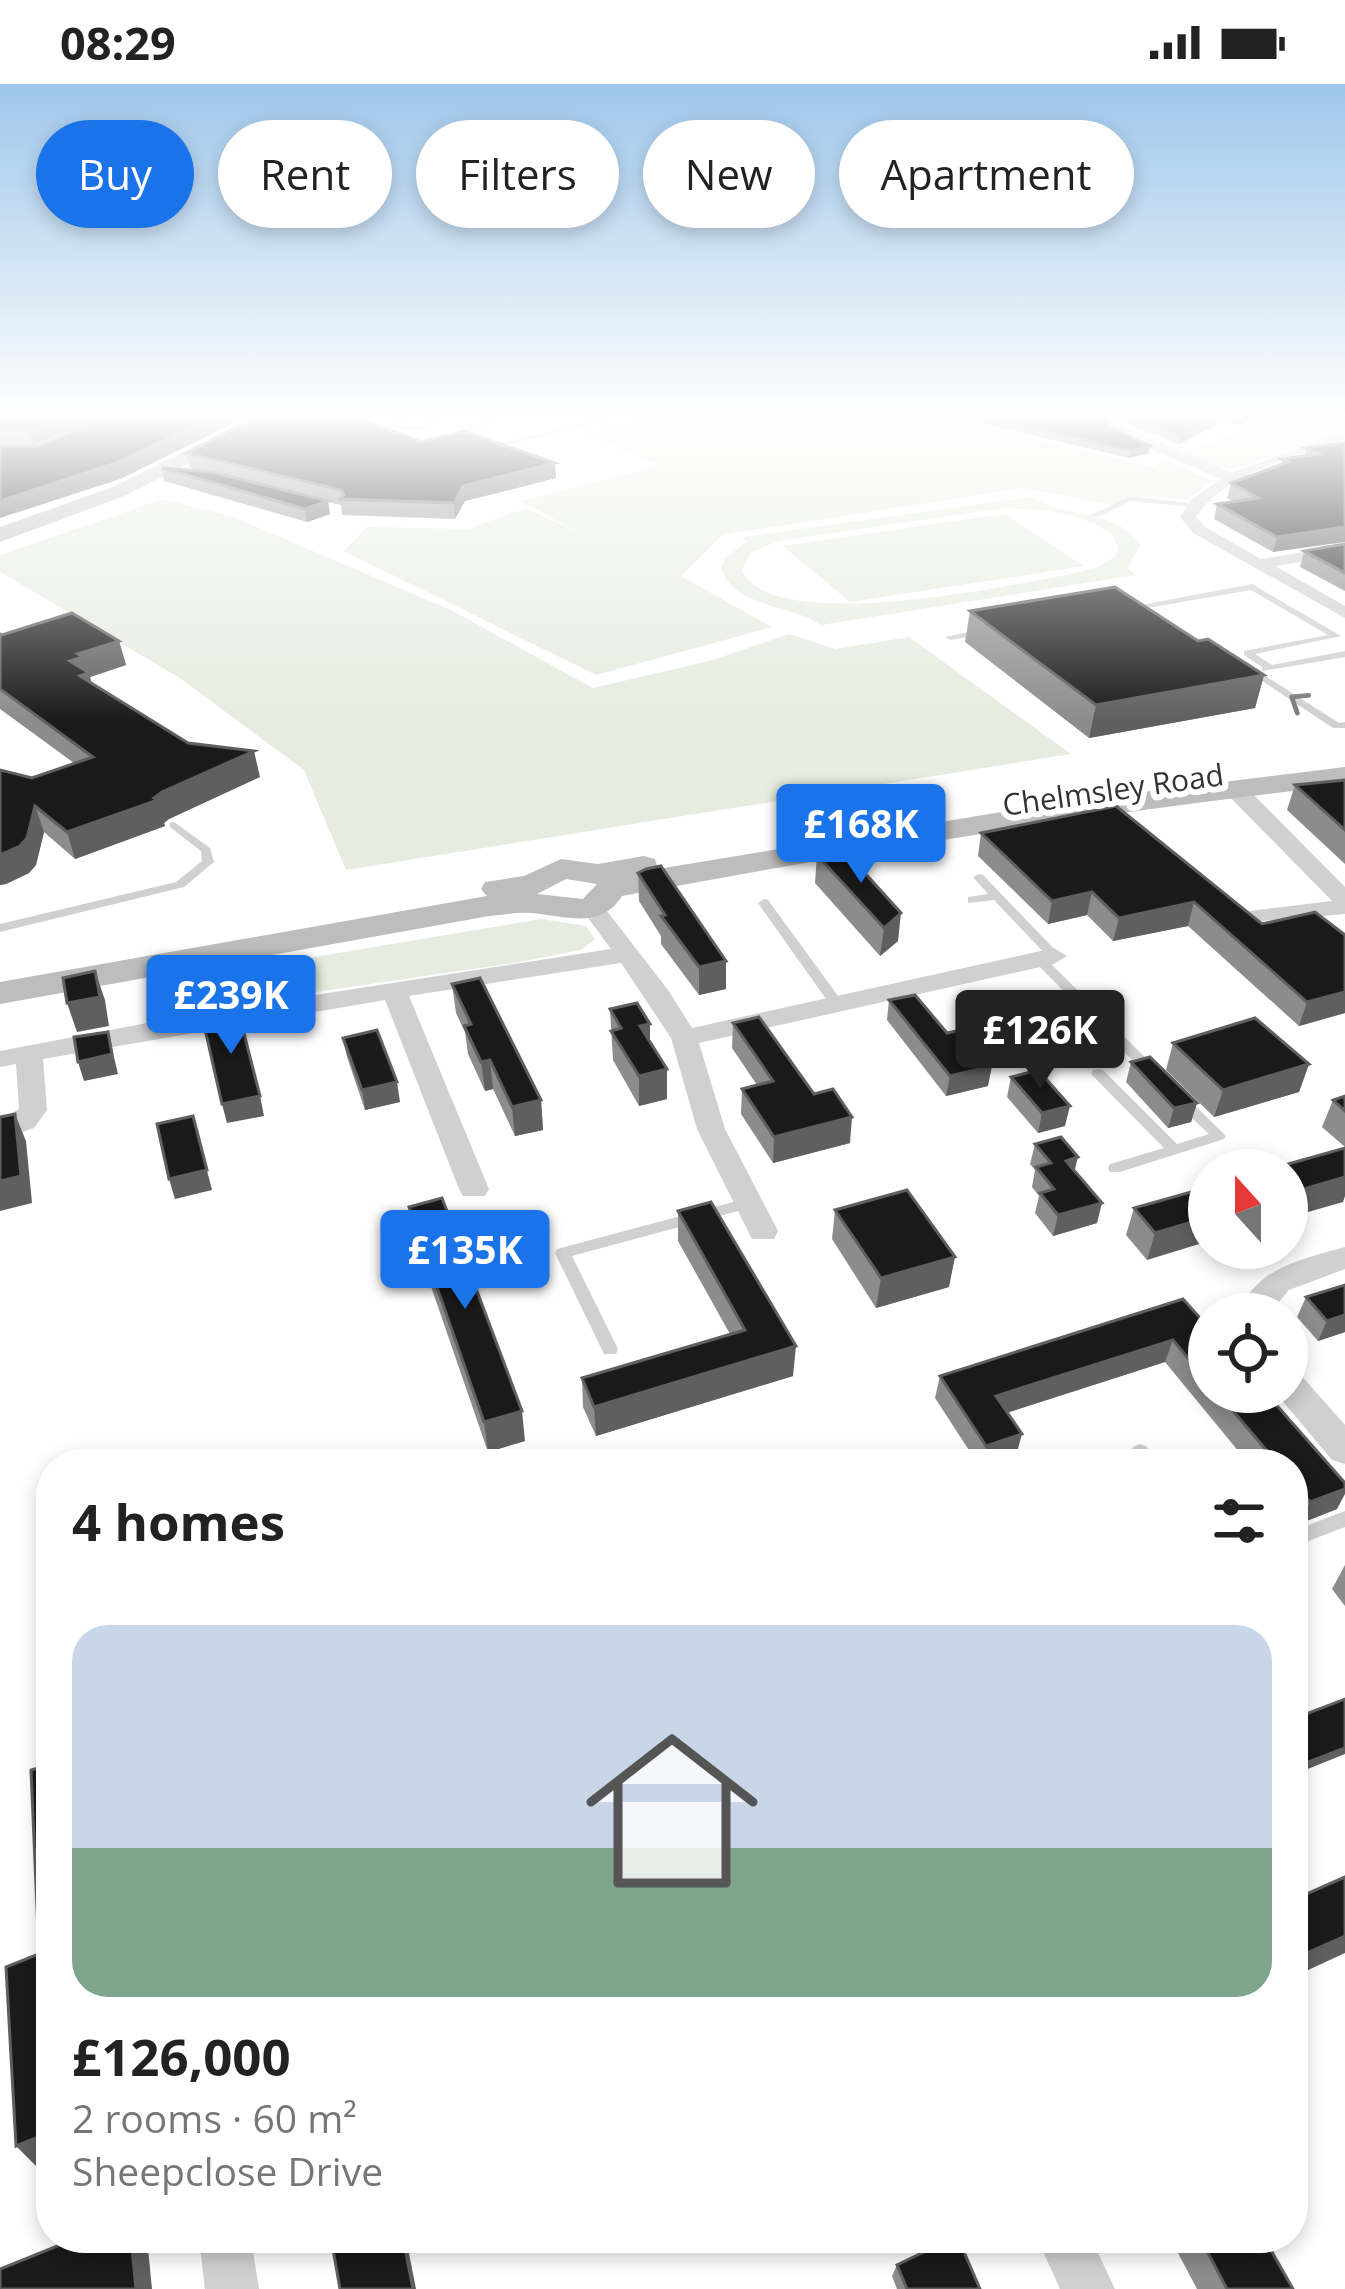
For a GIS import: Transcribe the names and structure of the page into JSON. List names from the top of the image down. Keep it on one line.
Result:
{"streets":{"street":["Chelmsley Road"]},"north":"top","page":{"status":"08:29","chip":["Buy","Rent","Filters","New","Apartment"],"price":["£168K","£239K","£126K","£135K"],"heading":"4 homes","list":[{"name":"£126,000","note":"2 rooms · 60 m² · Sheepclose Drive"}]}}
